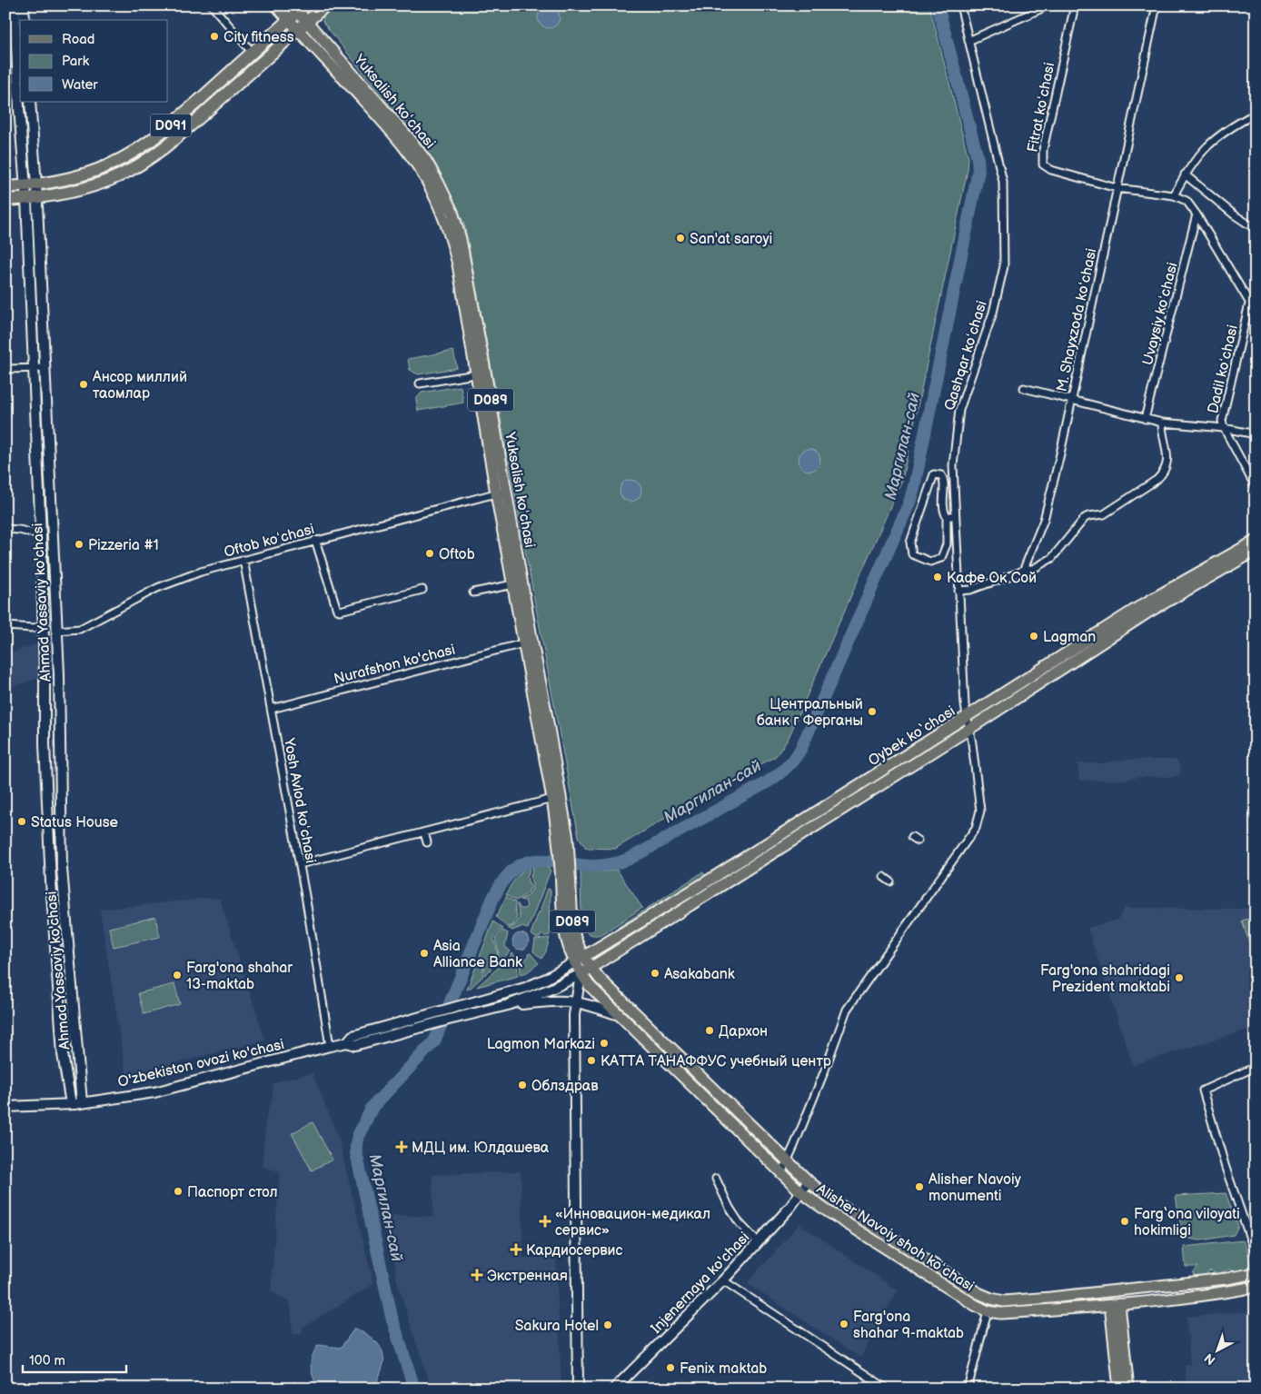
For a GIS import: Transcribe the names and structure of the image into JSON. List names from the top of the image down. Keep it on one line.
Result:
{"streets":{"highway":["D091"],"main road":["Yuksalish koʻchasi","D089","Ahmad Yassaviy ko'chasi","Oybek ko‘chasi","O'zbekiston ovozi ko'chasi","Alisher Navoiy shoh koʻchasi","Injenernaya ko'chasi"],"street":["Fitrat koʻchasi","Uvaysiy koʻchasi","M. Shayxzoda koʻchasi","Qashqar koʻchasi","Dadil koʻchasi","Oftob koʻchasi","Nurafshon ko'chasi","Yosh Avlod koʻchasi"]},"crossings":[["Yuksalish koʻchasi","D091"],["Yuksalish koʻchasi","D089"],["Yuksalish koʻchasi","Oftob koʻchasi"],["Yuksalish koʻchasi","Nurafshon ko'chasi"],["Yuksalish koʻchasi","Oybek ko‘chasi"],["Yuksalish koʻchasi","O'zbekiston ovozi ko'chasi"],["Yuksalish koʻchasi","Alisher Navoiy shoh koʻchasi"],["Fitrat koʻchasi","M. Shayxzoda koʻchasi"],["D091","D089"],["D091","Ahmad Yassaviy ko'chasi"],["Qashqar koʻchasi","Oybek ko‘chasi"],["Qashqar koʻchasi","Alisher Navoiy shoh koʻchasi"],["Oftob koʻchasi","Ahmad Yassaviy ko'chasi"],["Oftob koʻchasi","Yosh Avlod koʻchasi"],["Ahmad Yassaviy ko'chasi","O'zbekiston ovozi ko'chasi"],["Nurafshon ko'chasi","Yosh Avlod koʻchasi"],["Oybek ko‘chasi","O'zbekiston ovozi ko'chasi"],["Oybek ko‘chasi","Alisher Navoiy shoh koʻchasi"],["Yosh Avlod koʻchasi","O'zbekiston ovozi ko'chasi"],["O'zbekiston ovozi ko'chasi","Alisher Navoiy shoh koʻchasi"],["Alisher Navoiy shoh koʻchasi","Injenernaya ko'chasi"]],"water":["Маргилан-сай"],"places":{"other":["City fitness","San'at saroyi","Ансор миллий таомлар","Pizzeria #1","Oftob","Кафе Ок Сой","Lagman","Центральный банк г Ферганы","Status House","Asia Alliance Bank","Asakabank","Farg'ona shahar 13-maktab","Farg'ona shahridagi Prezident maktabi","Дархон","Lagmon Markazi","КАТТА ТАНАФФУС учебный центр","Облздрав","Alisher Navoiy monumenti","Паспорт стол","Farg‘ona viloyati hokimligi","Farg'ona shahar 9-maktab","Sakura Hotel","Fenix maktab"],"health":["МДЦ им. Юлдашева","«Инновацион-медикал сервис»","Кардиосервис","Экстренная"]},"legend":["Road","Park","Water"],"scale_bar":"100 m","north":"bottom left"}
